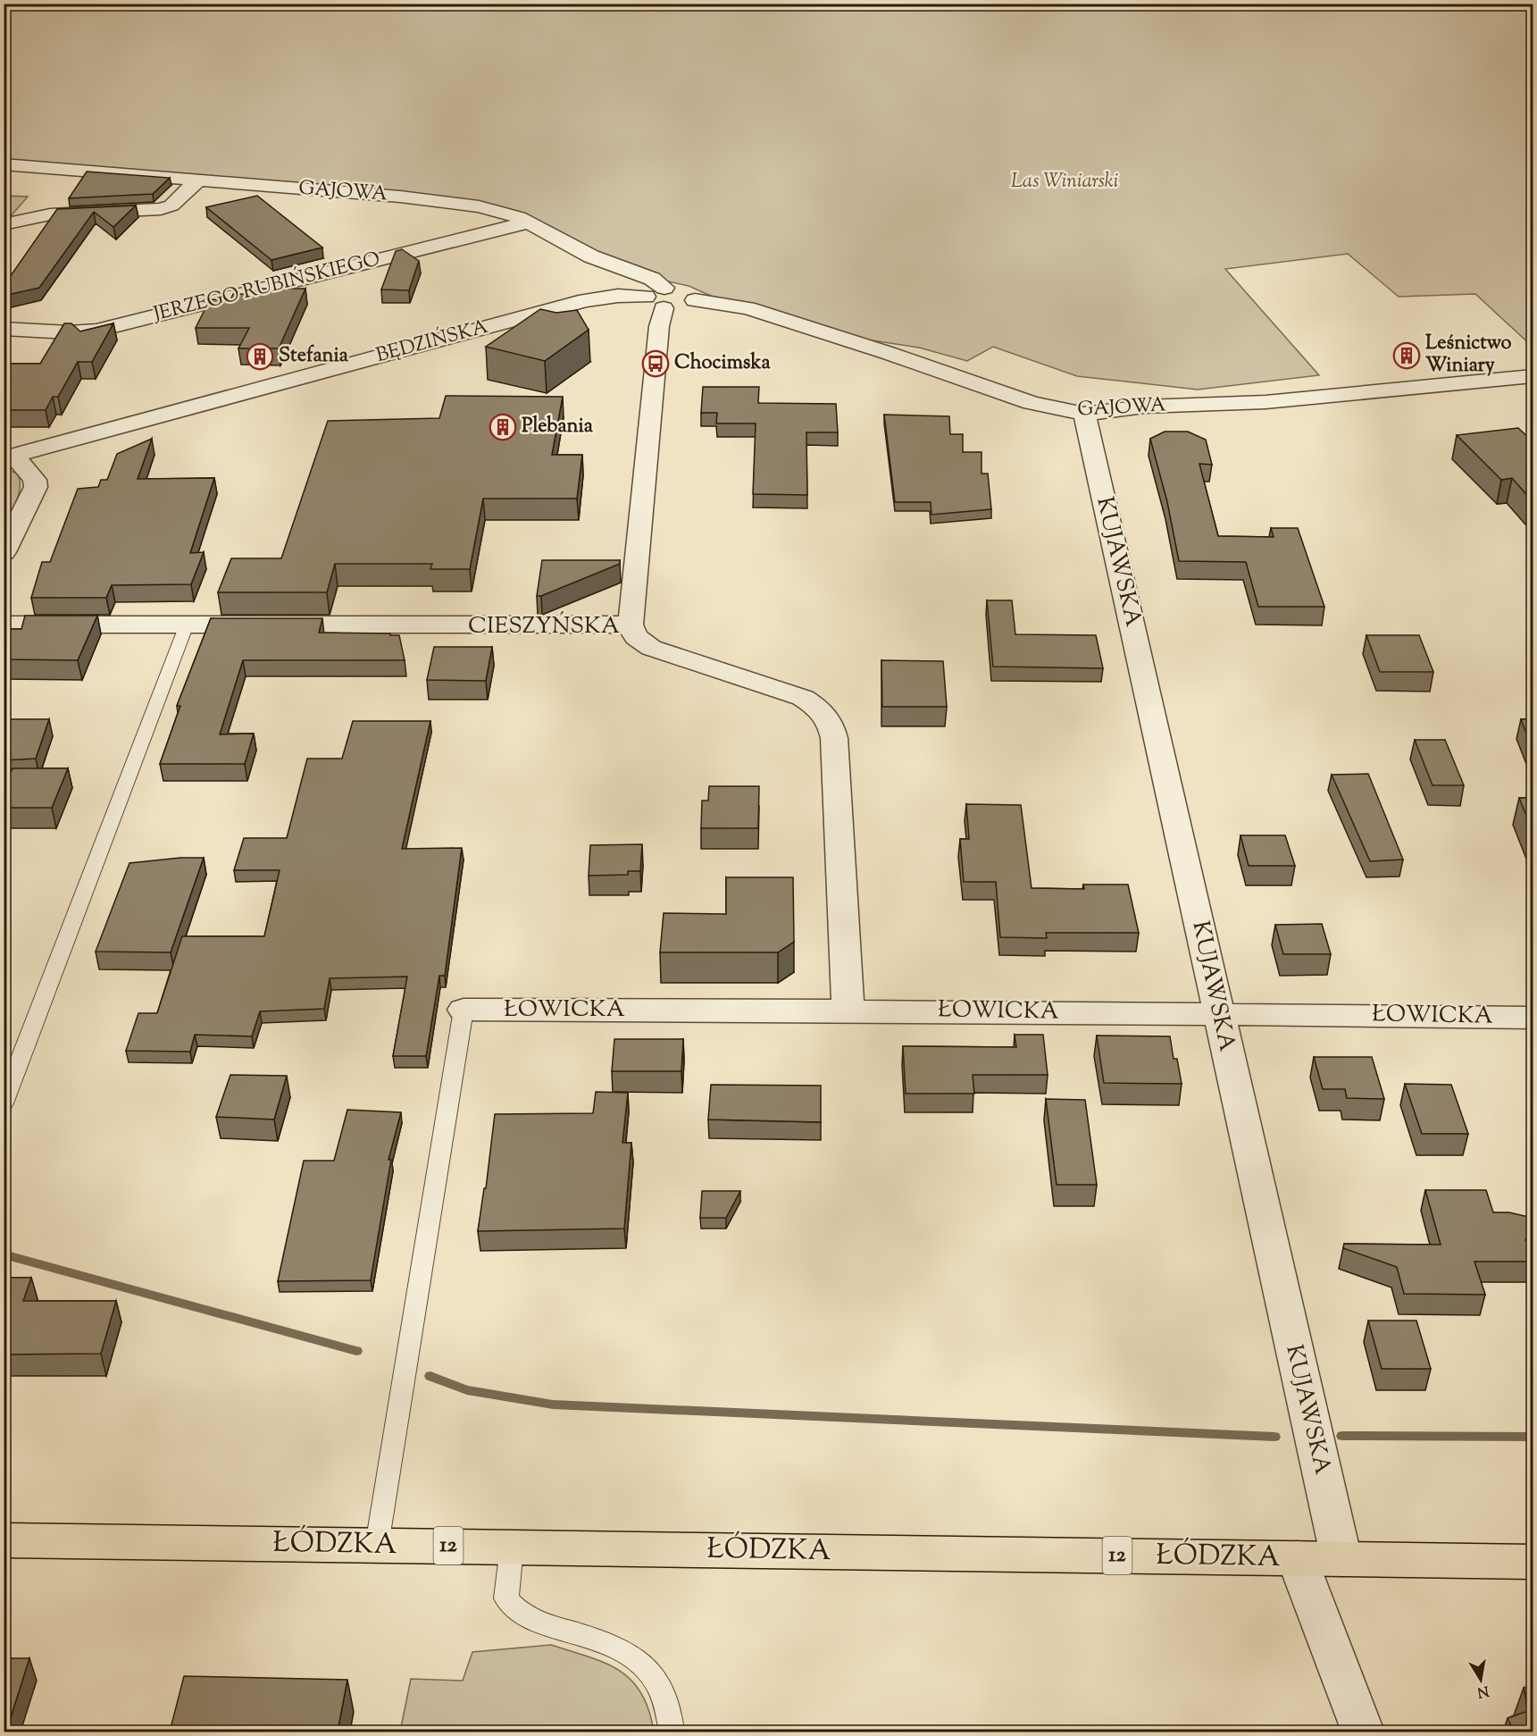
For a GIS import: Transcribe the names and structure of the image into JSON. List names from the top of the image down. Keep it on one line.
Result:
{"streets":{"main road":["ŁÓDZKA","12"],"street":["GAJOWA","JERZEGO RUBIŃSKIEGO","BĘDZIŃSKA","KUJAWSKA","CIESZYŃSKA","ŁOWICKA"]},"crossings":[["GAJOWA","JERZEGO RUBIŃSKIEGO"],["GAJOWA","BĘDZIŃSKA"],["GAJOWA","KUJAWSKA"],["KUJAWSKA","ŁOWICKA"],["KUJAWSKA","ŁÓDZKA"],["CIESZYŃSKA","ŁOWICKA"]],"parks":["Las Winiarski"],"places":{"building":["Leśnictwo Winiary","Stefania","Plebania"],"bus stop":["Chocimska"]},"north":"bottom"}
